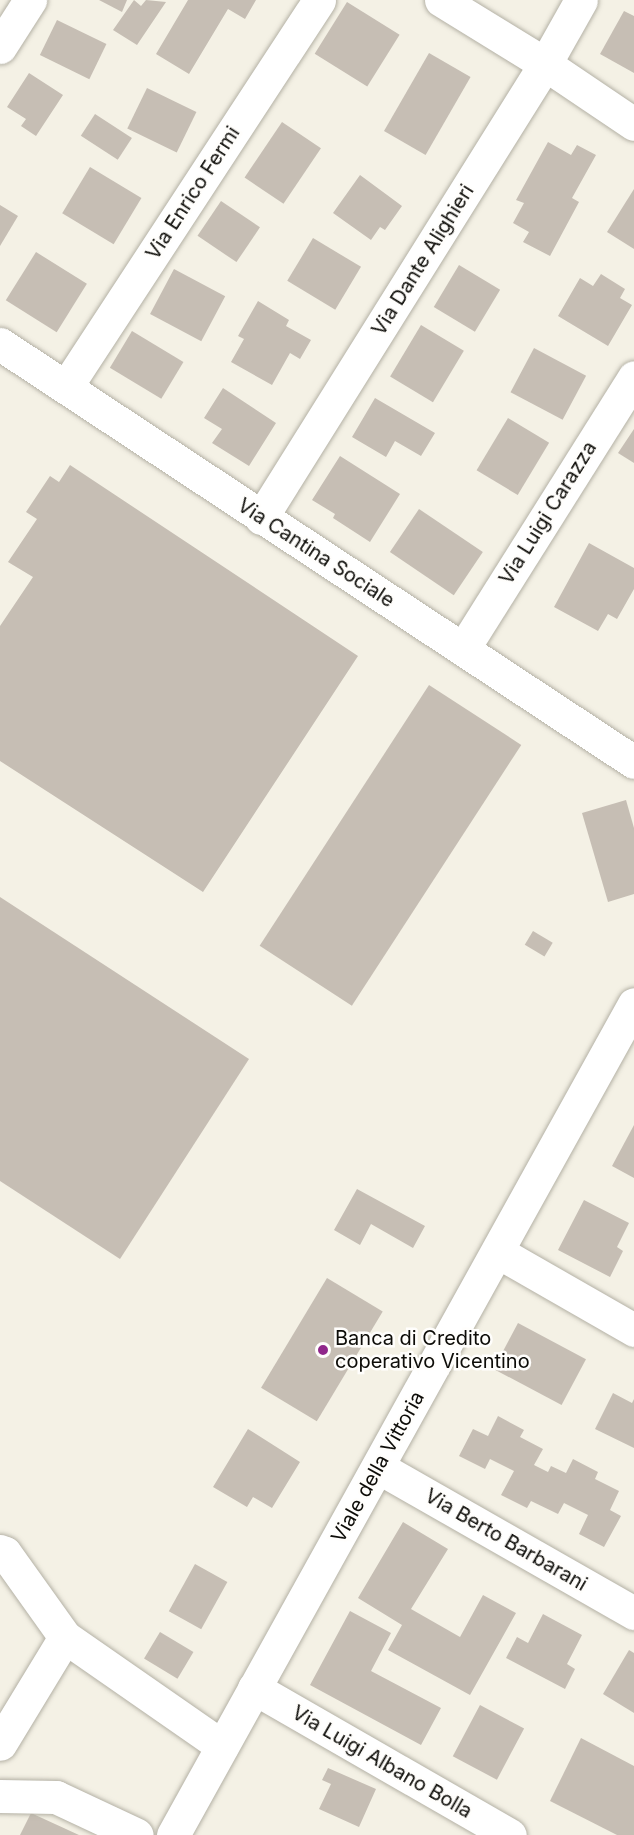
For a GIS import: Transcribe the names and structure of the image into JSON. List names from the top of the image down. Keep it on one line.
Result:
{"streets":{"street":["Via Enrico Fermi","Via Dante Alighieri","Via Luigi Carazza","Via Cantina Sociale","Viale della Vittoria","Via Berto Barbarani","Via Luigi Albano Bolla"]},"crossings":[["Via Enrico Fermi","Via Cantina Sociale"],["Via Dante Alighieri","Via Cantina Sociale"],["Via Luigi Carazza","Via Cantina Sociale"],["Viale della Vittoria","Via Berto Barbarani"],["Viale della Vittoria","Via Luigi Albano Bolla"]],"places":["Banca di Credito coperativo Vicentino"]}
